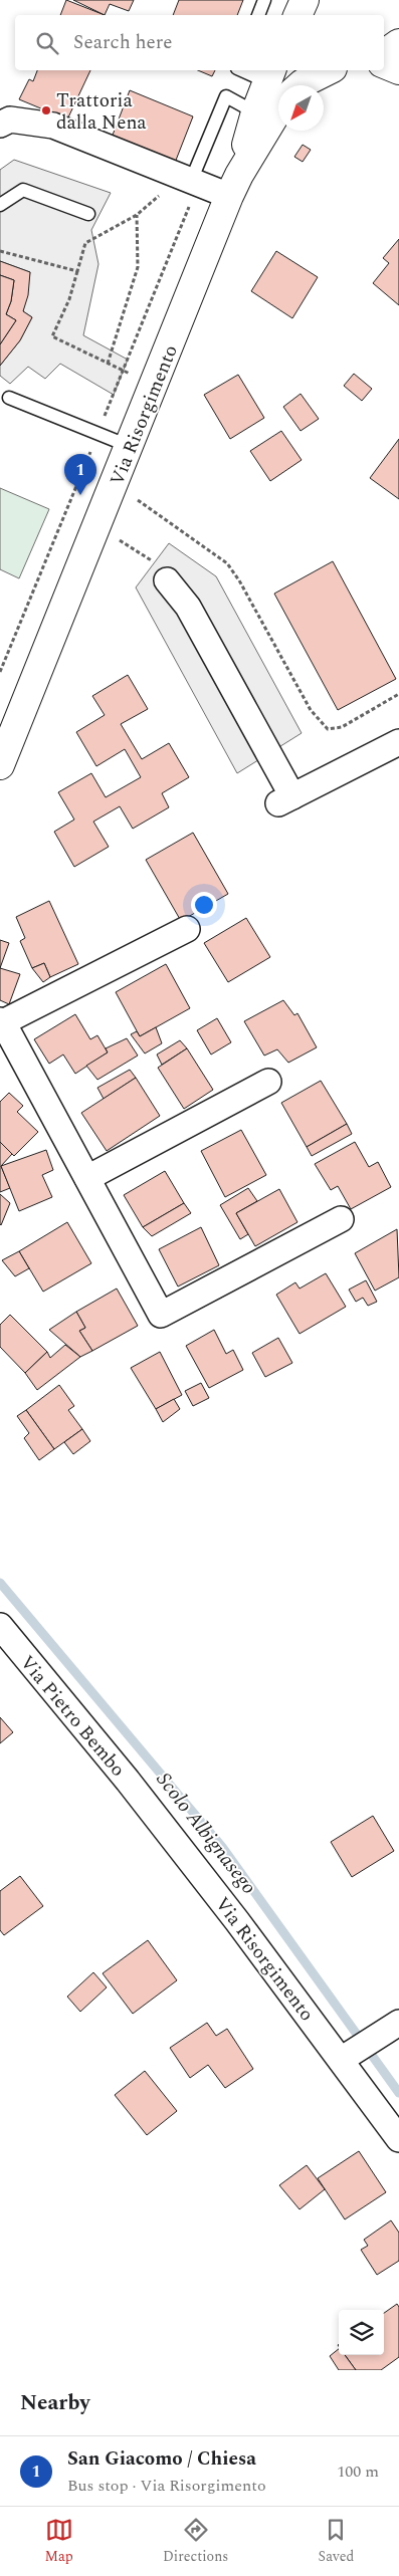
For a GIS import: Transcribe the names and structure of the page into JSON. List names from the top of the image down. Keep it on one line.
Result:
{"streets":{"main road":["Via Risorgimento"],"street":["Via Pietro Bembo"]},"crossings":[["Via Risorgimento","Via Pietro Bembo"]],"water":["Scolo Albignasego"],"places":["Trattoria dalla Nena"],"north":"bottom left","page":{"search":"Search here","pins":"1","heading":"Nearby","list":[{"mark":"1","name":"San Giacomo / Chiesa","note":"Bus stop · Via Risorgimento","value":"100 m"}],"nav":["Map","Directions","Saved"]}}
